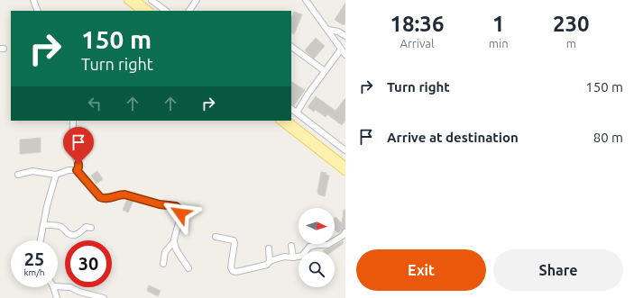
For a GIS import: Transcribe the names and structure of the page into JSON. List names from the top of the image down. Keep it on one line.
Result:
{"north":"right","page":{"eta":["18:36","Arrival","1","min","230","m"],"turn":["150 m","Turn right"],"list":[{"name":"Turn right","value":"150 m"},{"name":"Arrive at destination","value":"80 m"}],"speed":"25 km/h","limit":"30","buttons":["Exit","Share"]}}
